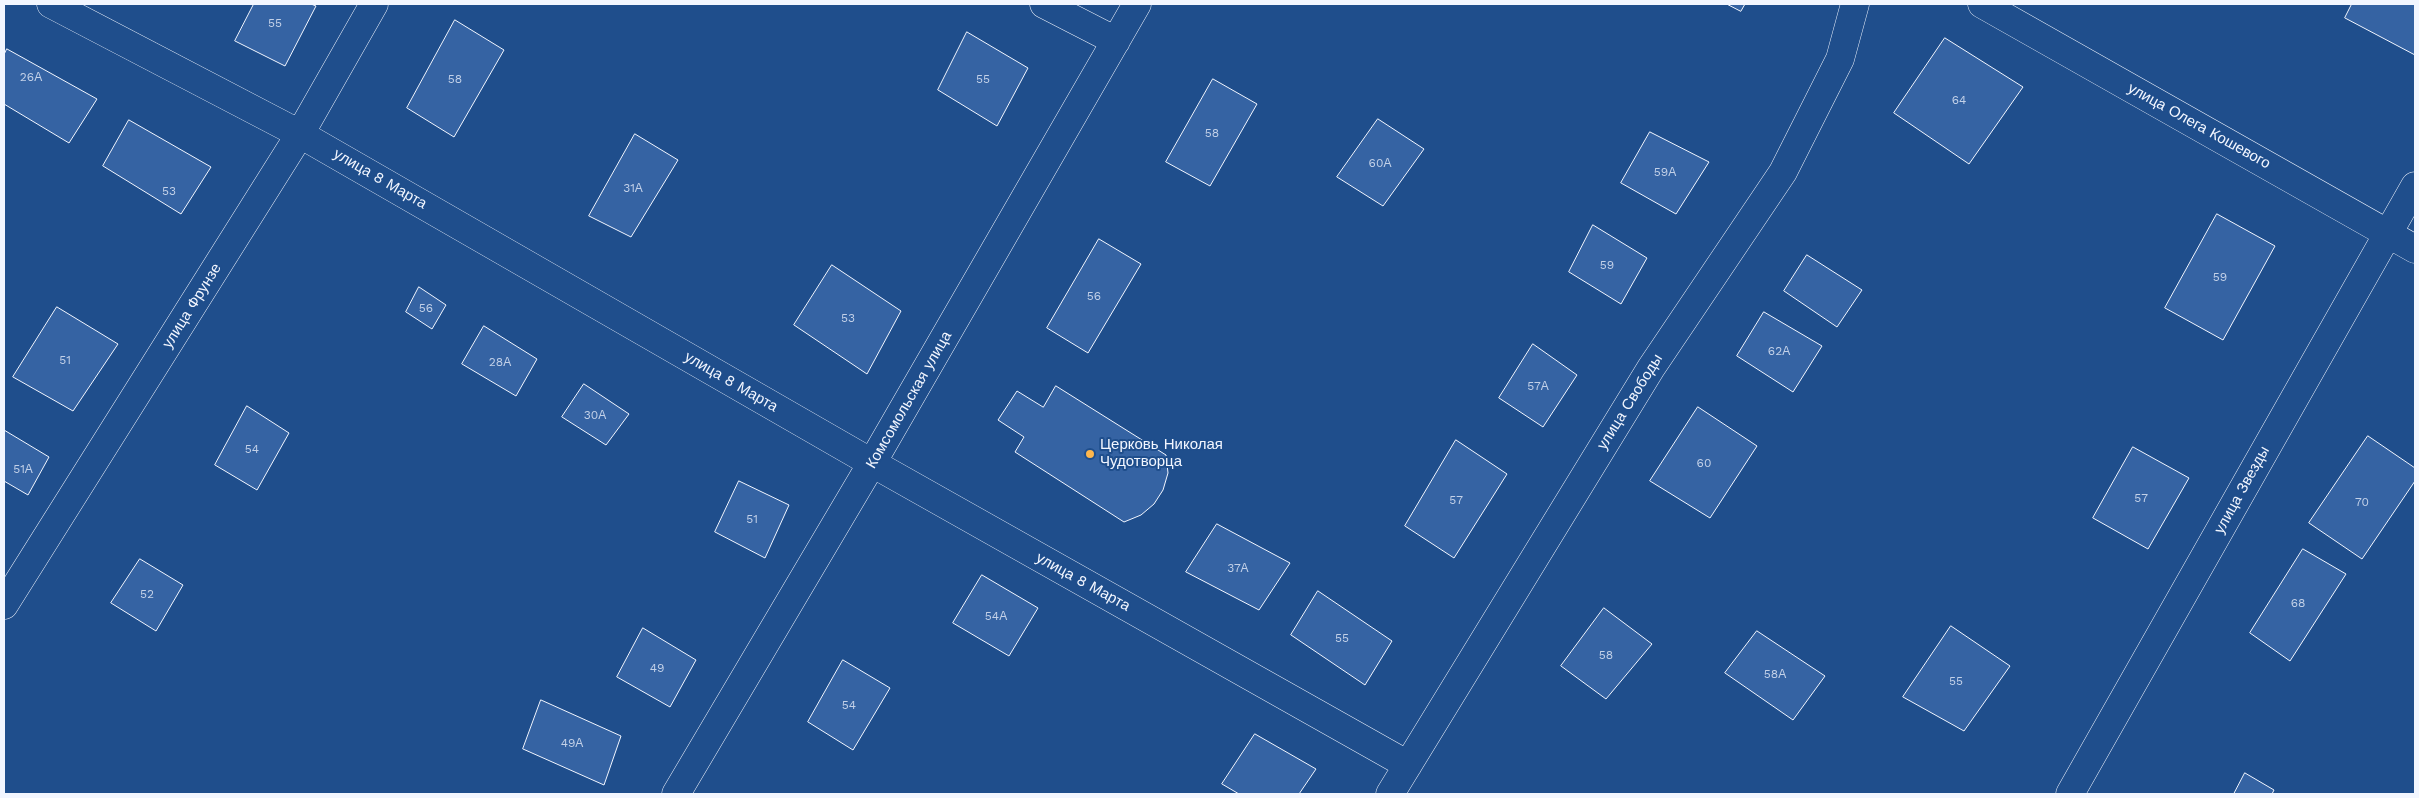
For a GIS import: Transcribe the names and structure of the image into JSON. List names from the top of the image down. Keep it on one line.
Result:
{"streets":{"street":["улица Олега Кошевого","улица 8 Марта","улица Фрунзе","Комсомольская улица","улица Свободы","улица Звезды"]},"crossings":[["улица Олега Кошевого","улица Звезды"],["улица 8 Марта","улица Фрунзе"],["улица 8 Марта","Комсомольская улица"],["улица 8 Марта","улица Свободы"]],"places":["Церковь Николая Чудотворца"],"house_numbers":["55","26А","58","55","64","58","60А","59А","31А","53","59","59","56","56","53","62А","51","28А","57А","30А","54","60","51А","57","57","70","51","37А","52","68","54А","55","58","49","58А","55","54","49А"]}
